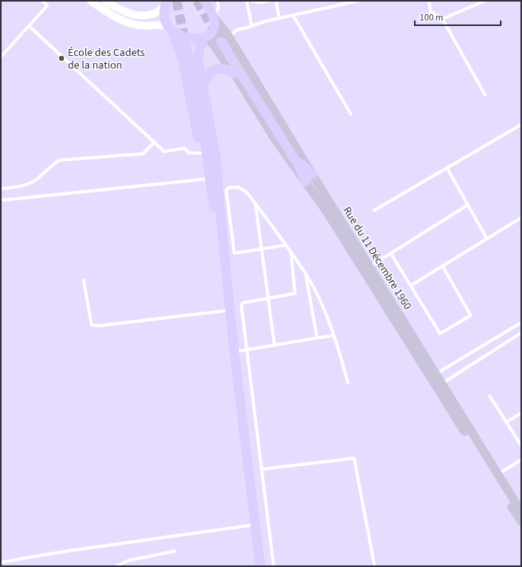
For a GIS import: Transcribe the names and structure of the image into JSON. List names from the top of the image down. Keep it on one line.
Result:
{"streets":{"main road":["Rue du 11 Décembre 1960"]},"places":["École des Cadets de la nation"],"scale_bar":"100 m"}
